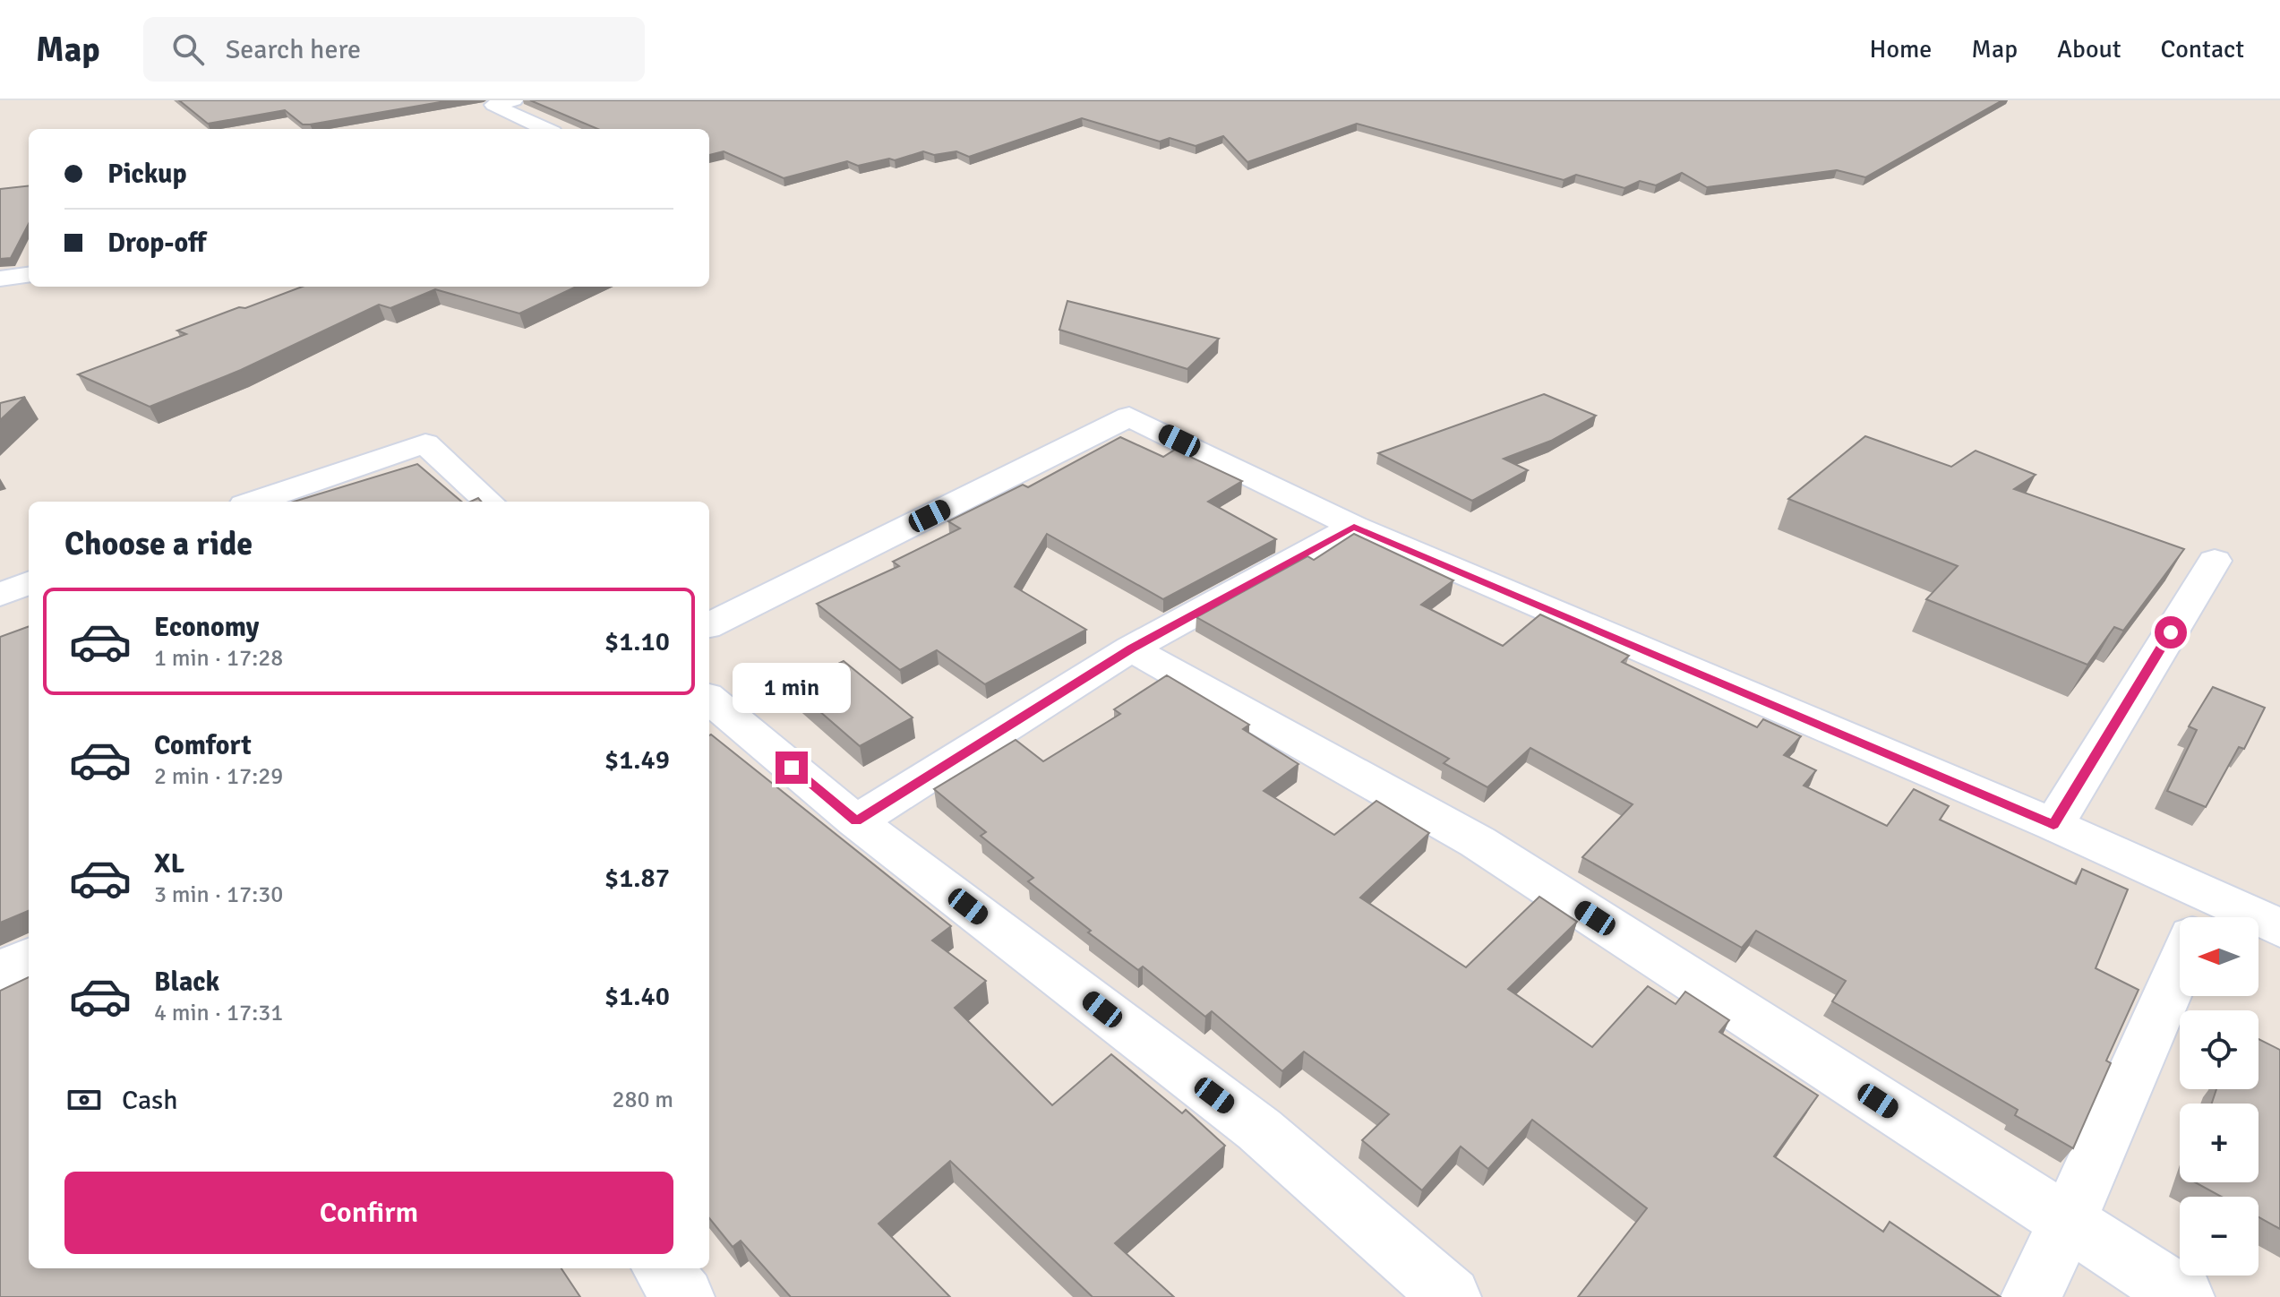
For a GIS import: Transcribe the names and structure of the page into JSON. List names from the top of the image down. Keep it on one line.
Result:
{"north":"left","page":{"header":"Map","search":"Search here","nav":["Home","Map","About","Contact"],"banner":["Pickup","Drop-off"],"heading":"Choose a ride","list":[{"name":"Economy","note":"1 min · 17:28","value":"$1.10"},{"name":"Comfort","note":"2 min · 17:29","value":"$1.49"},{"name":"XL","note":"3 min · 17:30","value":"$1.87"},{"name":"Black","note":"4 min · 17:31","value":"$1.40"}],"bubble":"1 min","map_buttons":["+","−"],"pay":["Cash","280 m"],"buttons":"Confirm"}}
